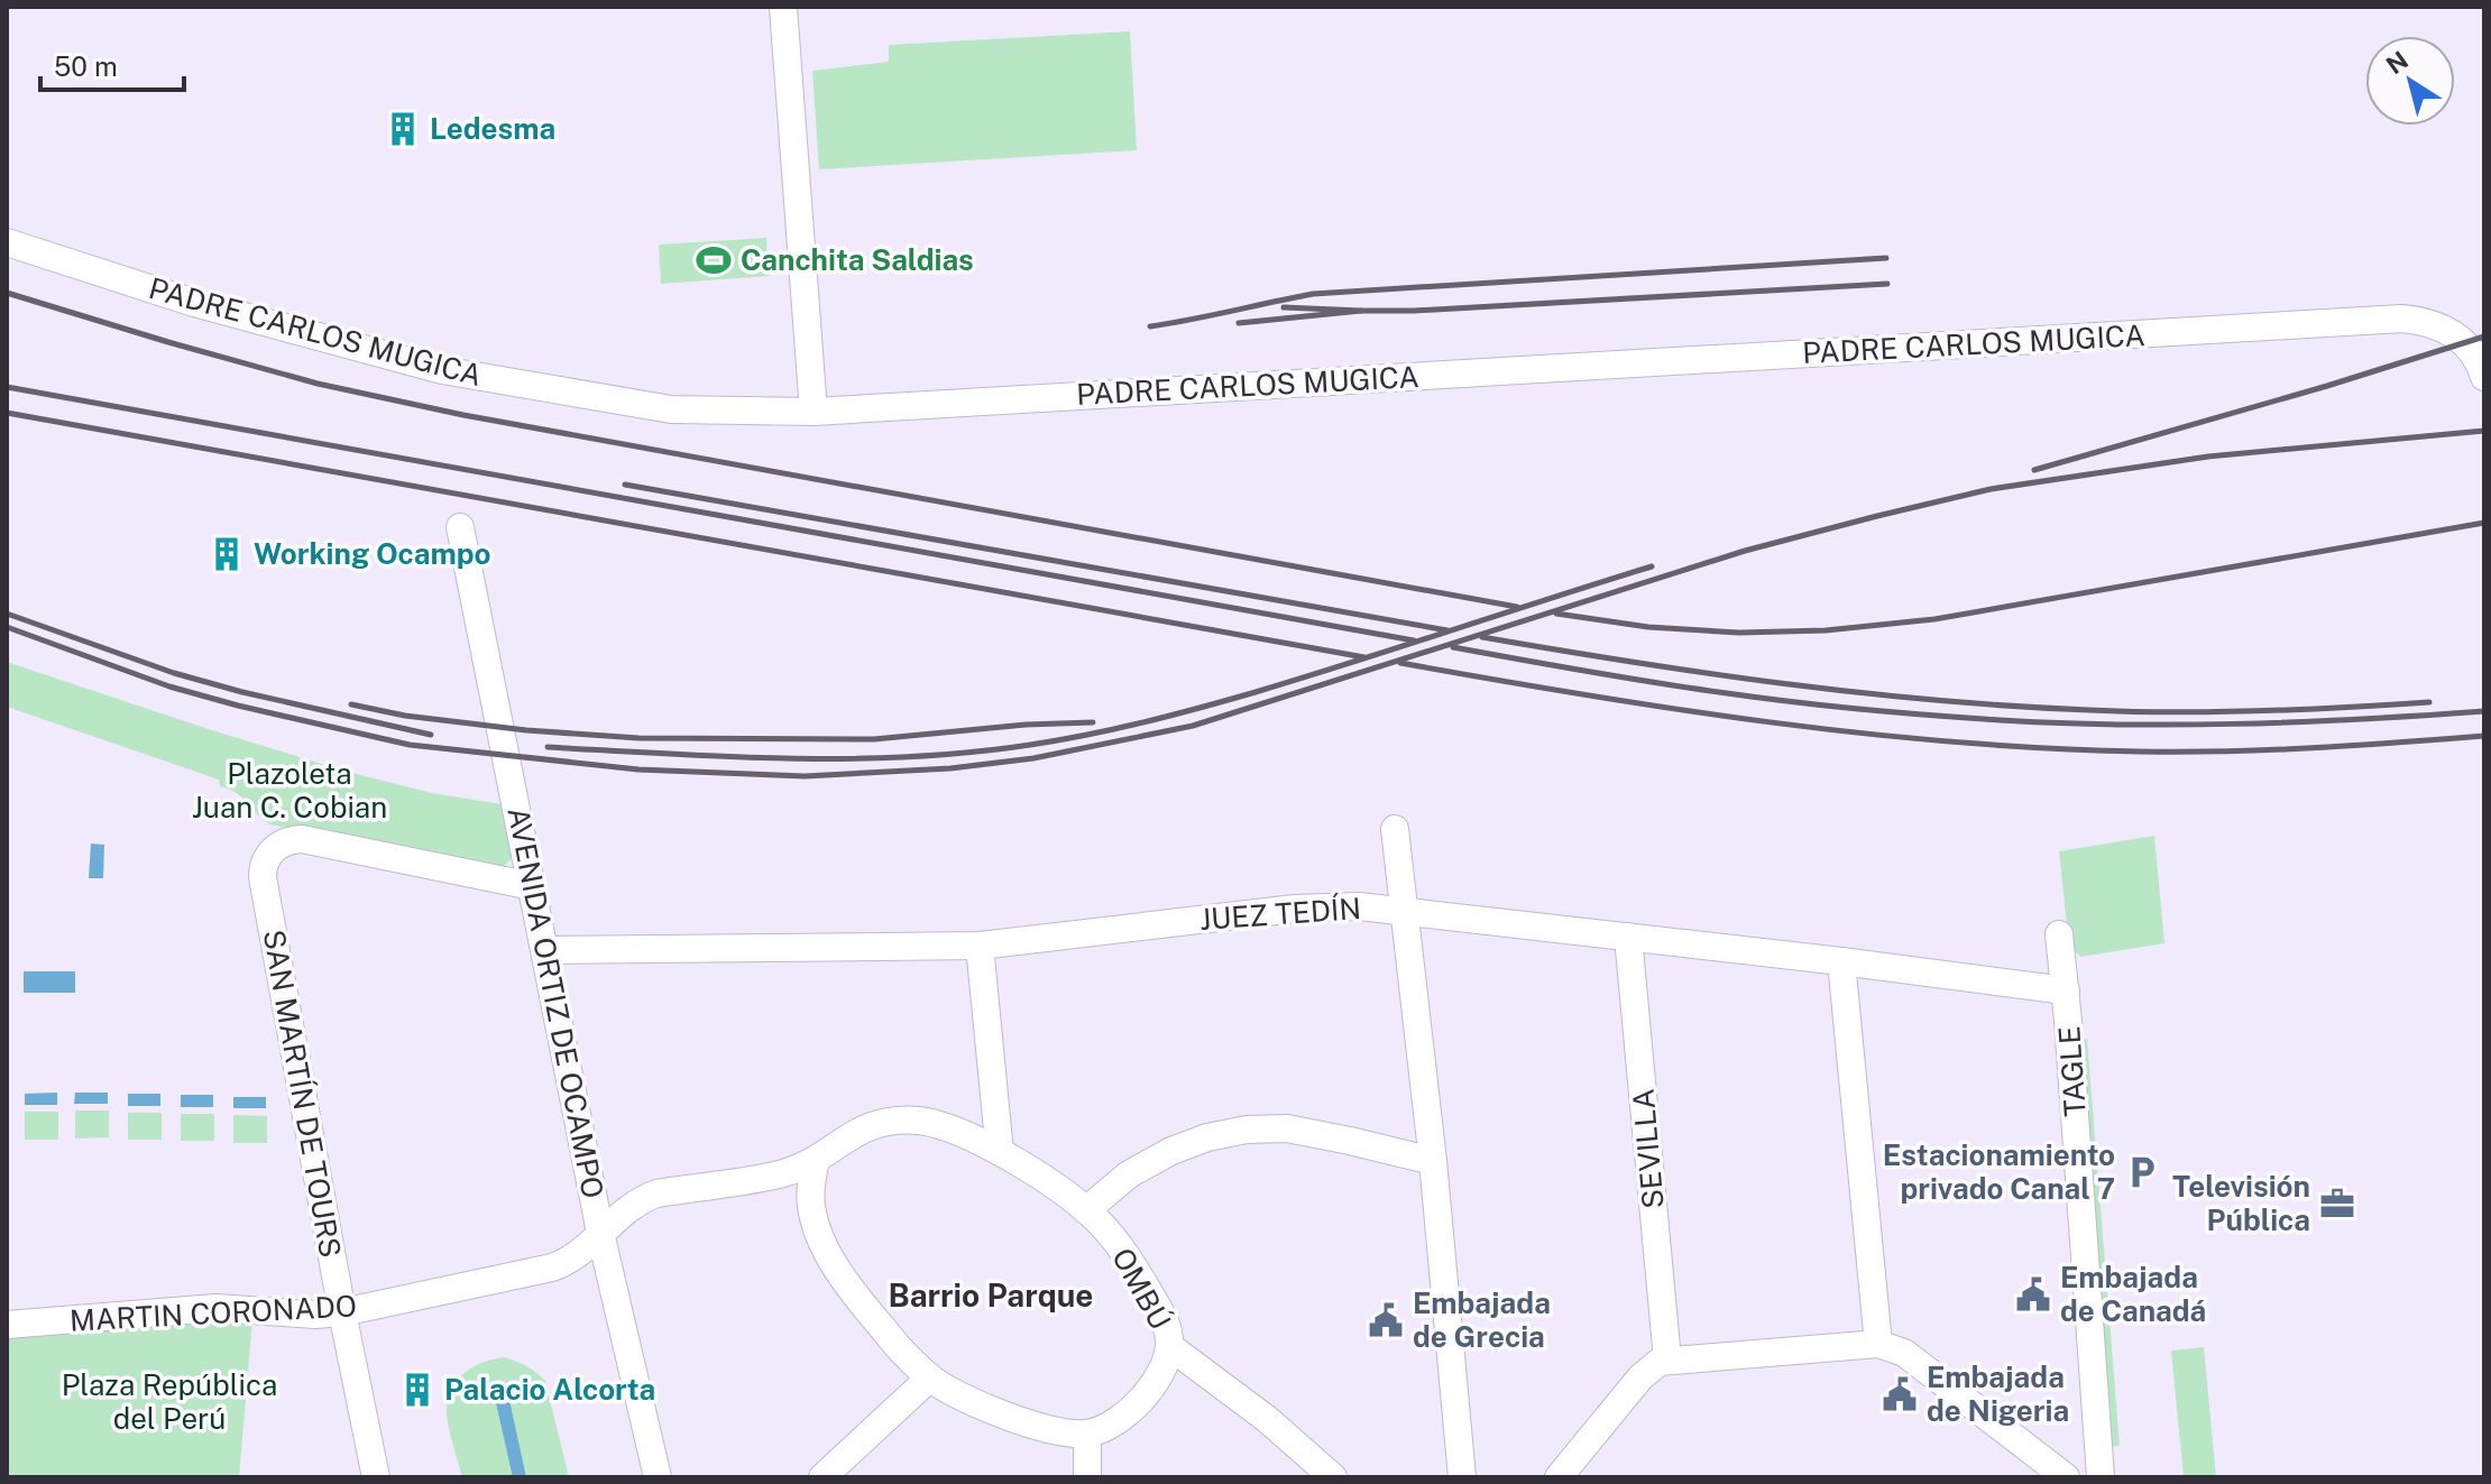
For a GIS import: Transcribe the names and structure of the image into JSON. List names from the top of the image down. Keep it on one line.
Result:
{"streets":{"street":["PADRE CARLOS MUGICA","JUEZ TEDÍN","AVENIDA ORTIZ DE OCAMPO","TAGLE","SAN MARTÍN DE TOURS","SEVILLA","OMBÚ","MARTIN CORONADO"]},"crossings":[["JUEZ TEDÍN","AVENIDA ORTIZ DE OCAMPO"],["JUEZ TEDÍN","TAGLE"],["JUEZ TEDÍN","SEVILLA"],["AVENIDA ORTIZ DE OCAMPO","SAN MARTÍN DE TOURS"],["AVENIDA ORTIZ DE OCAMPO","MARTIN CORONADO"],["SAN MARTÍN DE TOURS","MARTIN CORONADO"],["OMBÚ","MARTIN CORONADO"]],"districts":["Barrio Parque"],"parks":["Plazoleta Juan C. Cobian","Plaza República del Perú"],"places":{"building":["Ledesma","Working Ocampo","Palacio Alcorta"],"sports":["Canchita Saldias"],"parking":["Estacionamiento privado Canal 7"],"office":["Televisión Pública"],"public building":["Embajada de Canadá","Embajada de Grecia","Embajada de Nigeria"]},"scale_bar":"50 m","north":"top left"}
